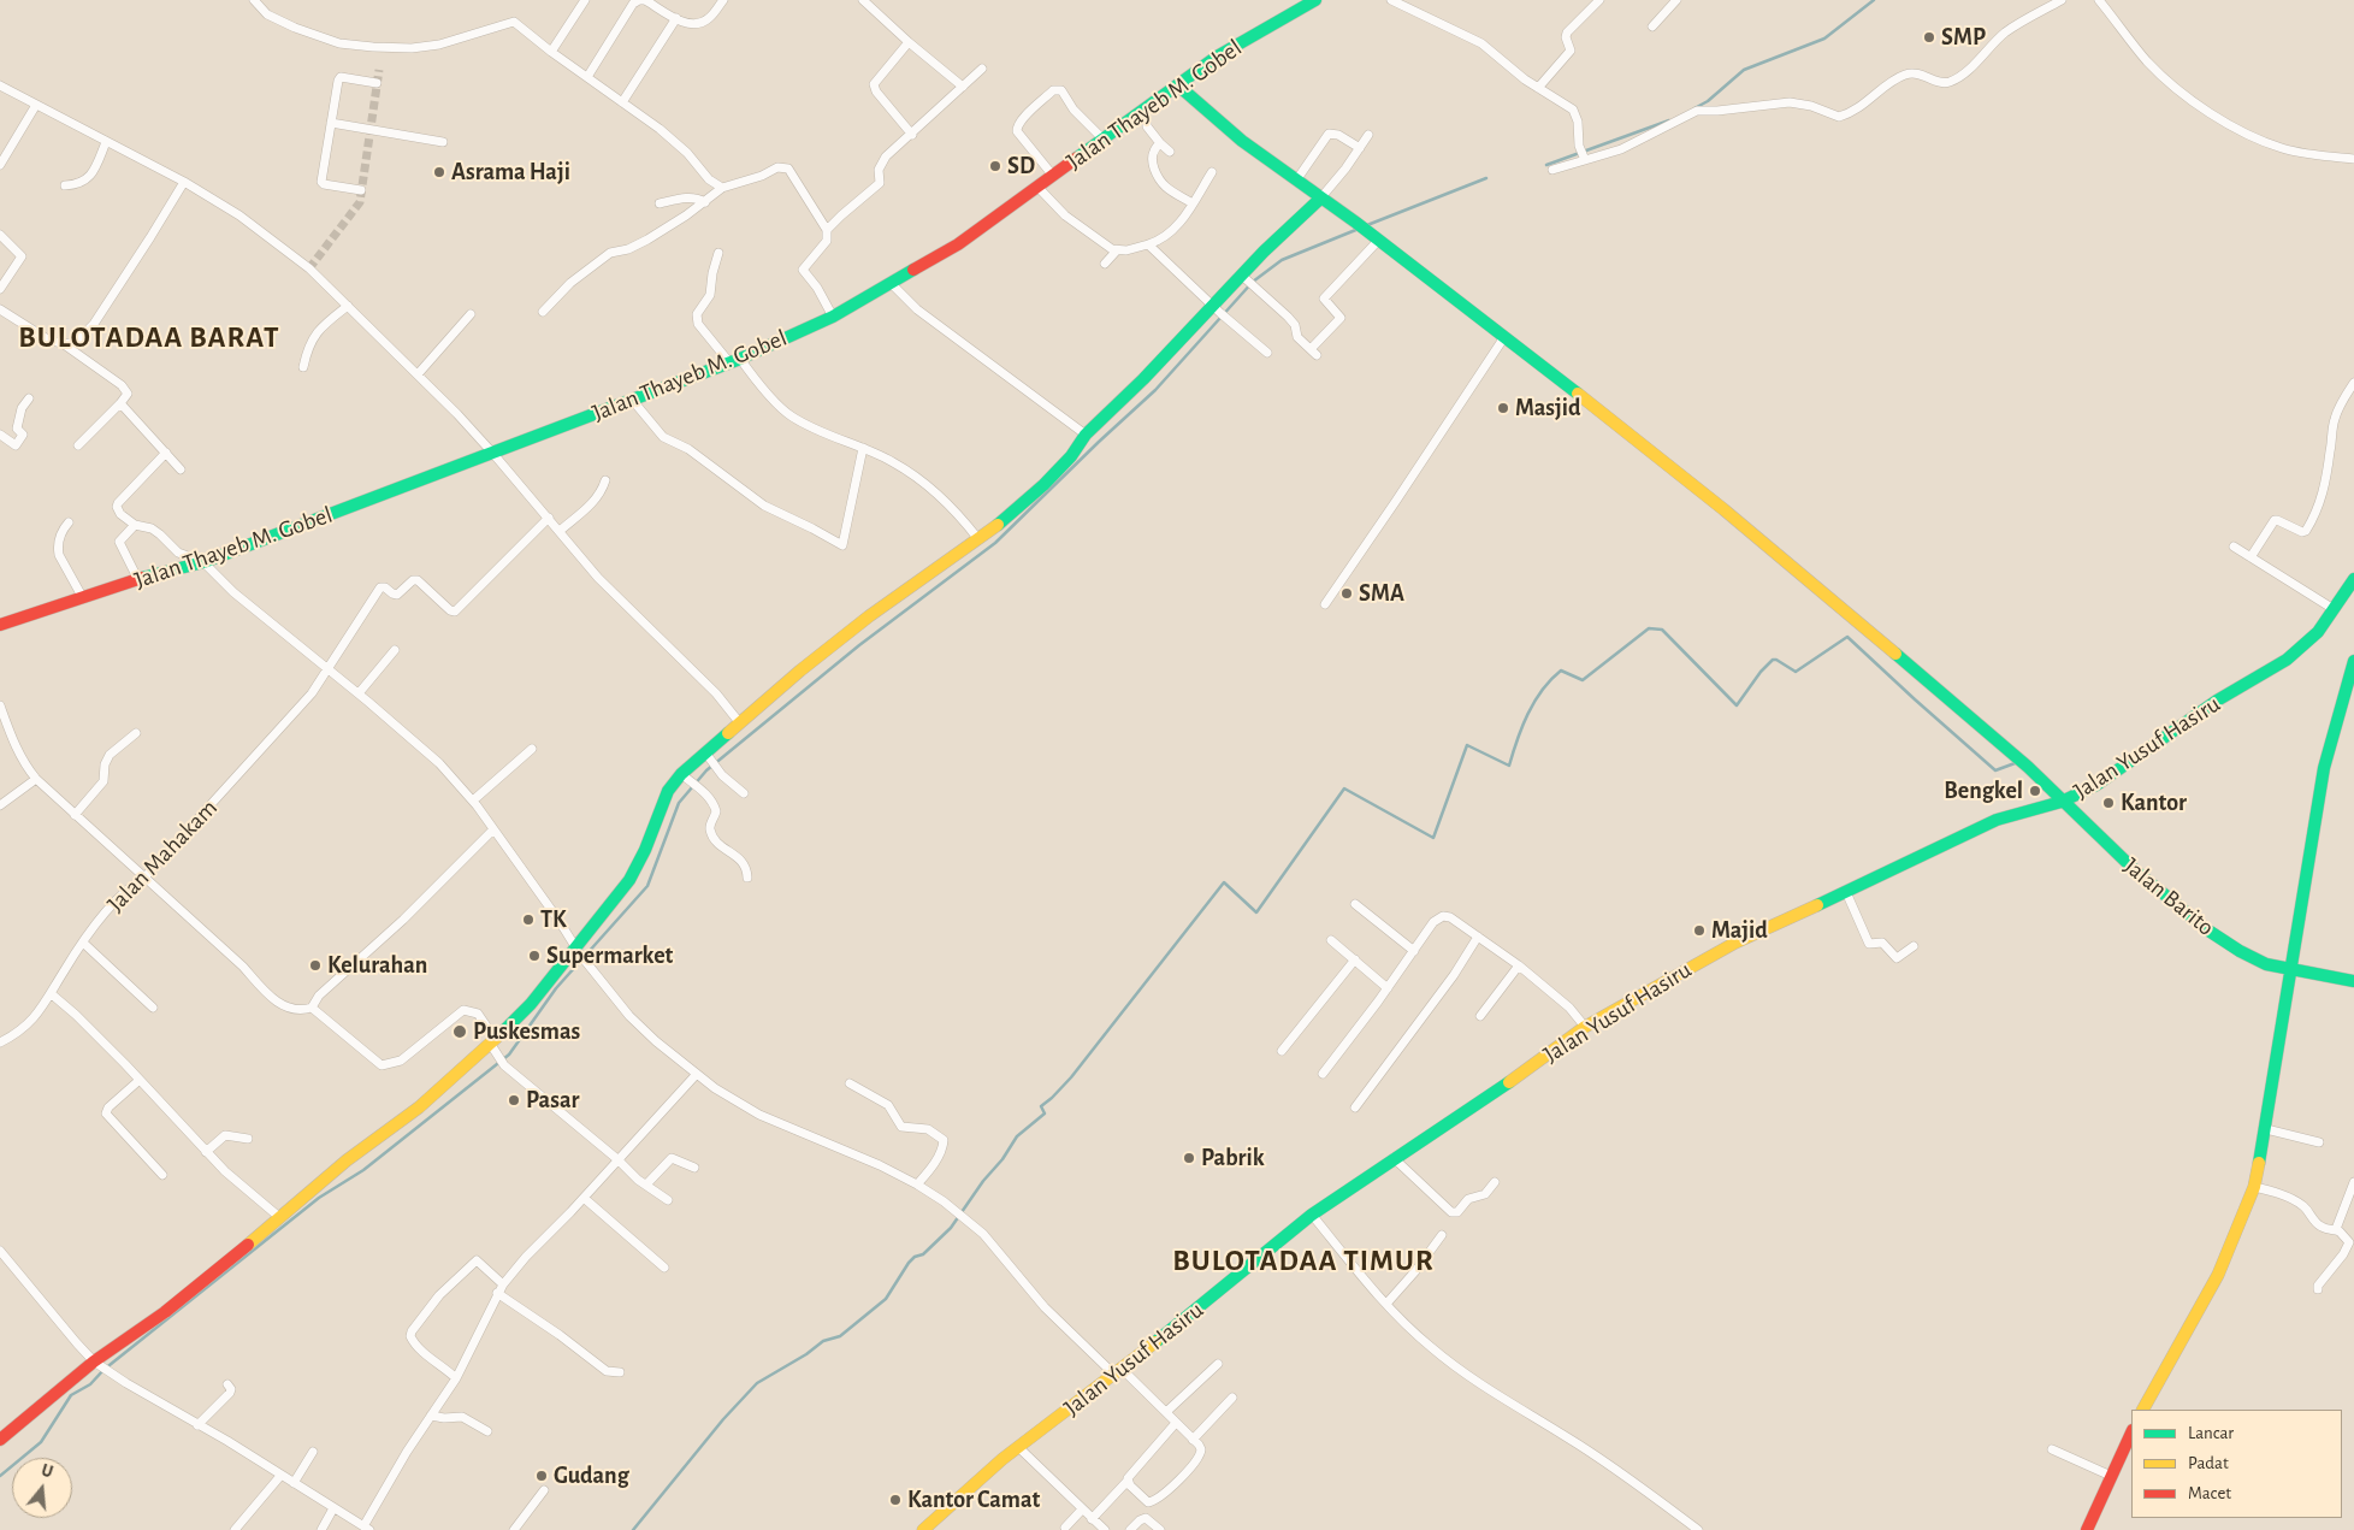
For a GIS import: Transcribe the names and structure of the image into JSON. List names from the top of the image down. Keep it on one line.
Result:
{"streets":{"street":["Jalan Thayeb M. Gobel","Jalan Yusuf Hasiru","Jalan Mahakam","Jalan Barito"]},"crossings":[["Jalan Thayeb M. Gobel","Jalan Barito"],["Jalan Yusuf Hasiru","Jalan Barito"]],"districts":["BULOTADAA BARAT","BULOTADAA TIMUR"],"places":["SMP","SD","Asrama Haji","Masjid","SMA","Bengkel","Kantor","TK","Majid","Supermarket","Kelurahan","Puskesmas","Pasar","Pabrik","Gudang","Kantor Camat"],"legend":["Lancar","Padat","Macet"],"north":"top"}
